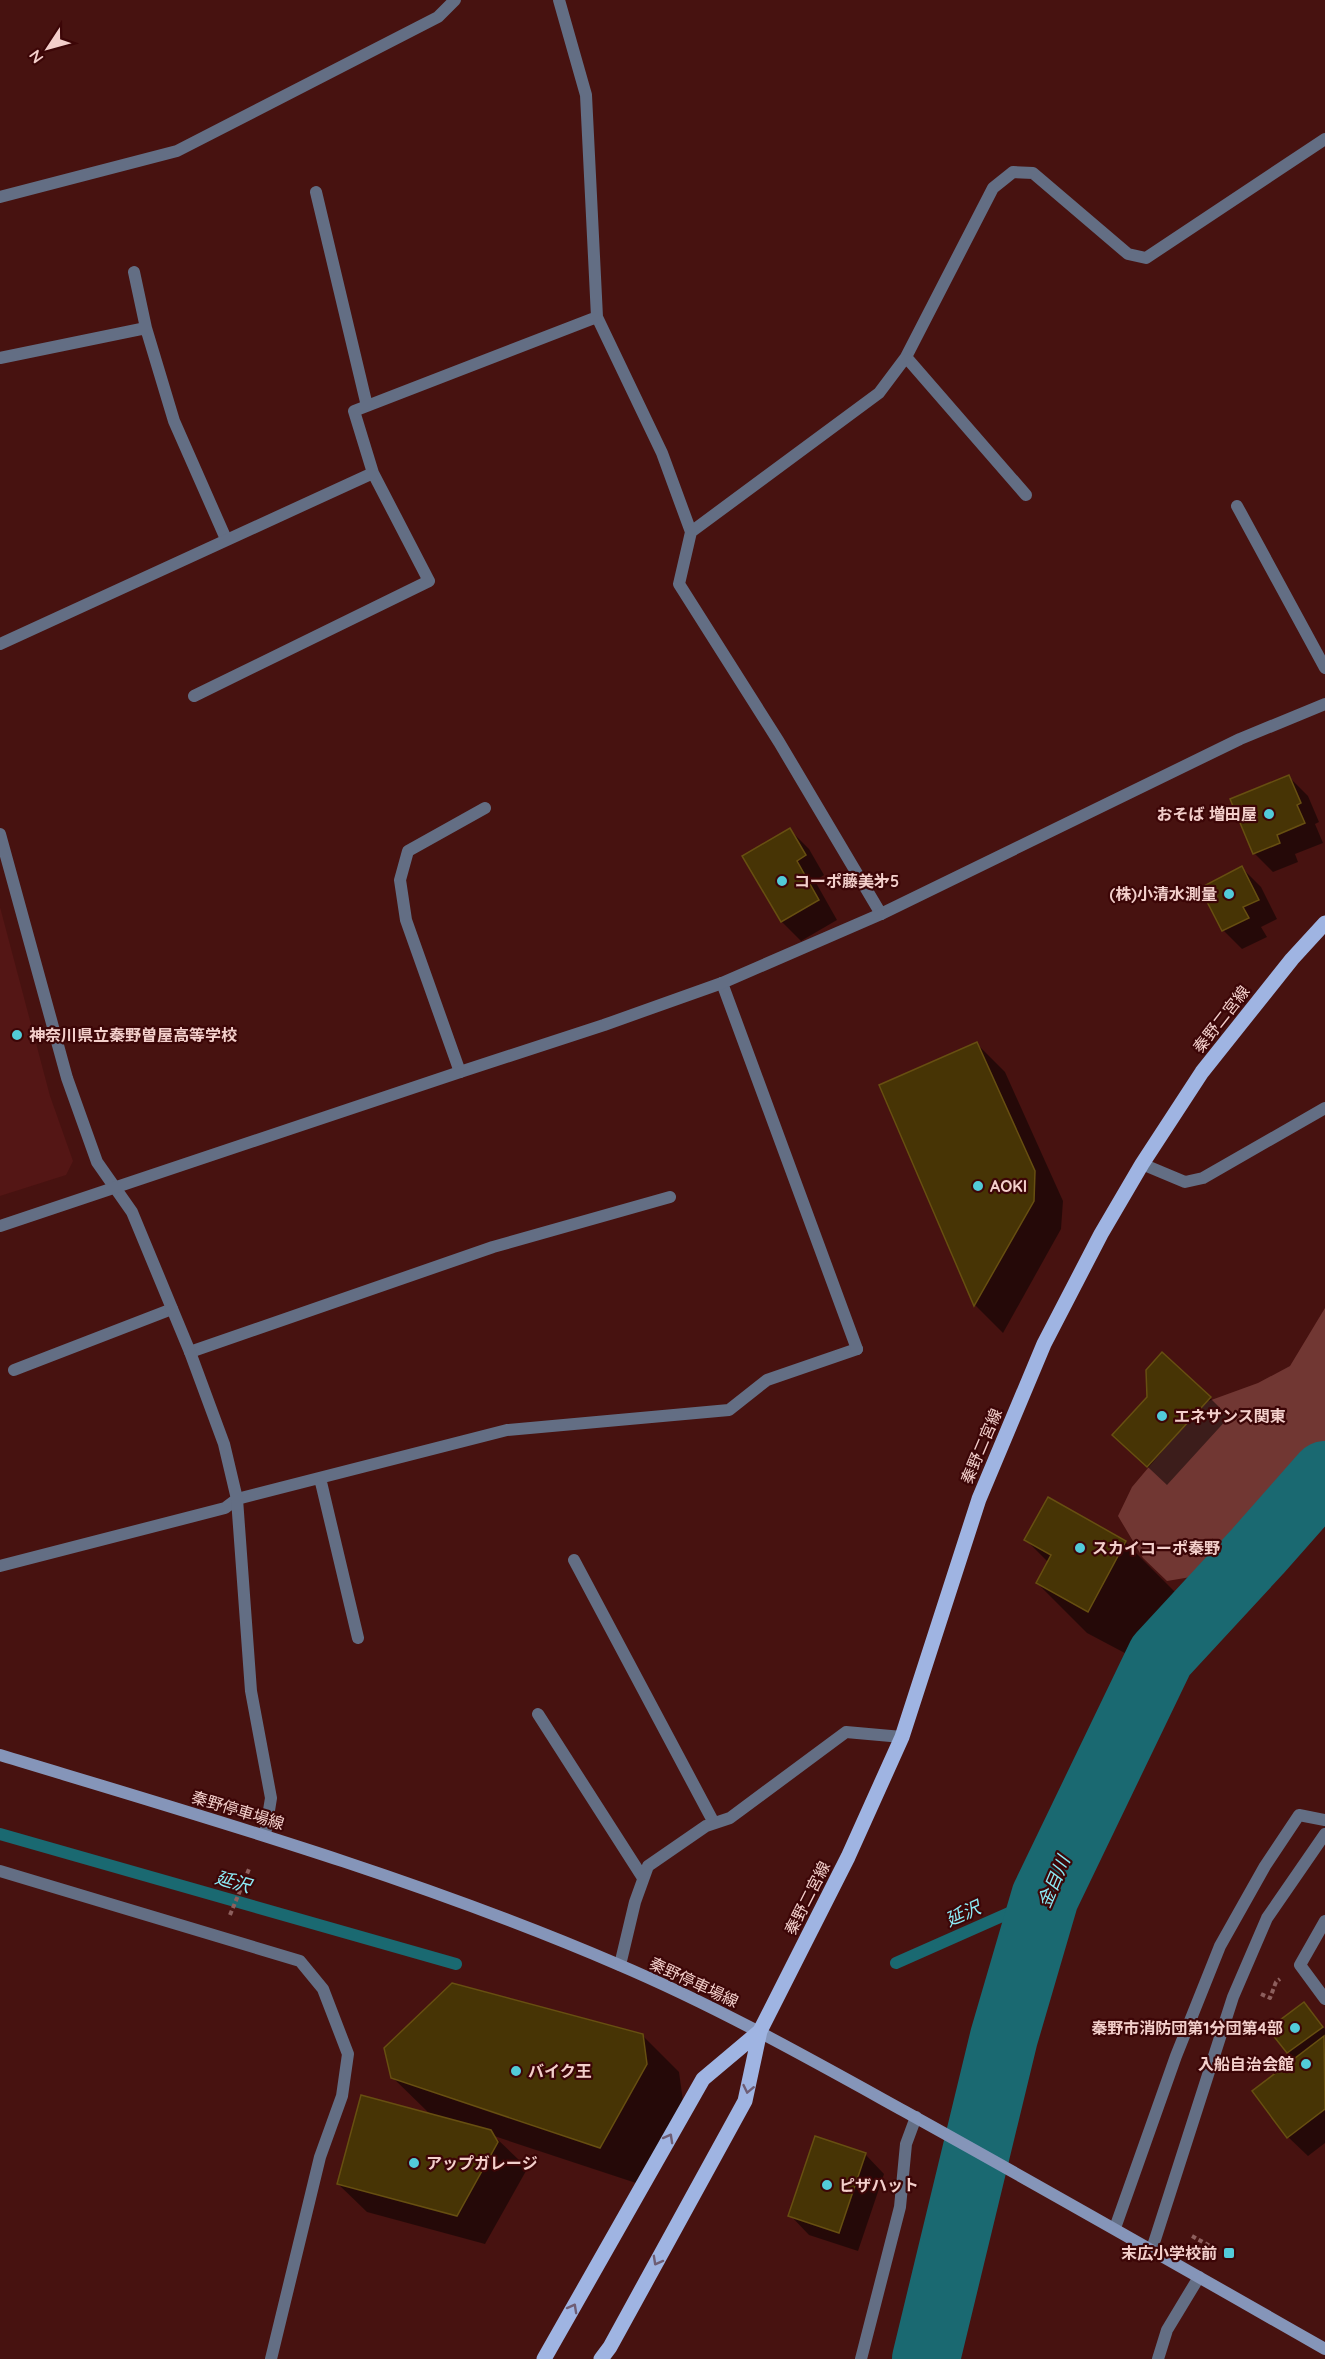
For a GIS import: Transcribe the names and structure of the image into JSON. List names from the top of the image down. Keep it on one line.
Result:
{"streets":{"main road":["秦野二宮線","秦野停車場線"]},"crossings":[["秦野二宮線","秦野停車場線"]],"water":["延沢","金目川"],"places":{"other":["おそば 増田屋","コーポ藤美㐧5","(株)小清水測量","神奈川県立秦野曽屋高等学校","AOKI","エネサンス関東","スカイコーポ秦野","秦野市消防団第1分団第4部","入船自治会館","バイク王","アップガレージ","ピザハット"],"transit":["末広小学校前"]},"north":"bottom left"}
